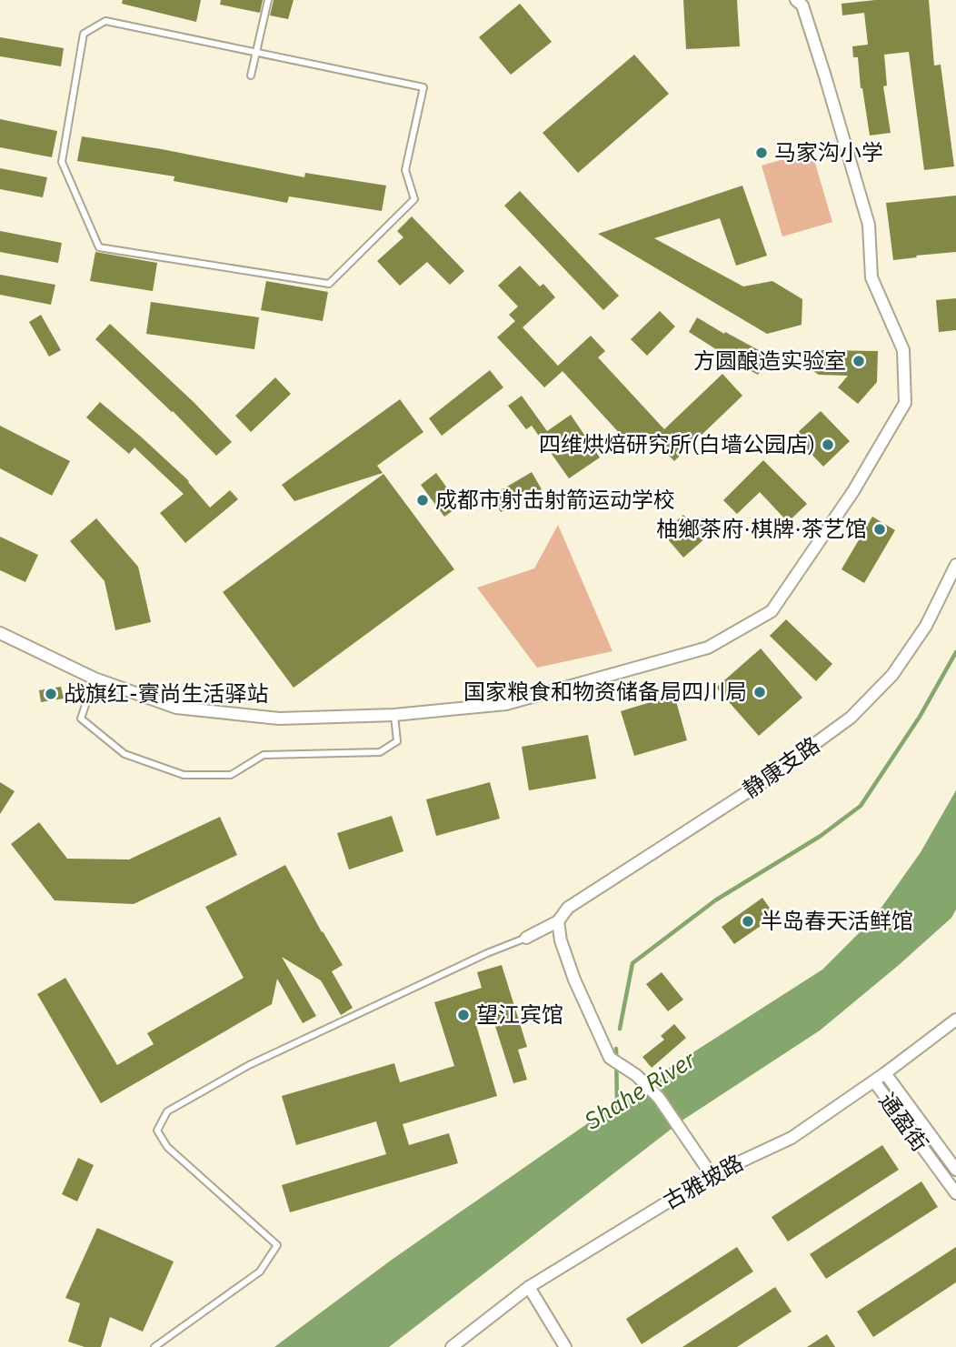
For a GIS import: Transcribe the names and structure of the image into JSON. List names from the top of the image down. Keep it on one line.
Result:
{"streets":{"street":["静康支路","通盈街","古雅坡路"]},"crossings":[["通盈街","古雅坡路"]],"water":["Shahe River"],"places":["马家沟小学","方圆酿造实验室","四维烘焙研究所(白墙公园店)","成都市射击射箭运动学校","柚鄉茶府·棋牌·茶艺馆","国家粮食和物资储备局四川局","战旗红-賨尚生活驿站","半岛春天活鲜馆","望江宾馆"]}
